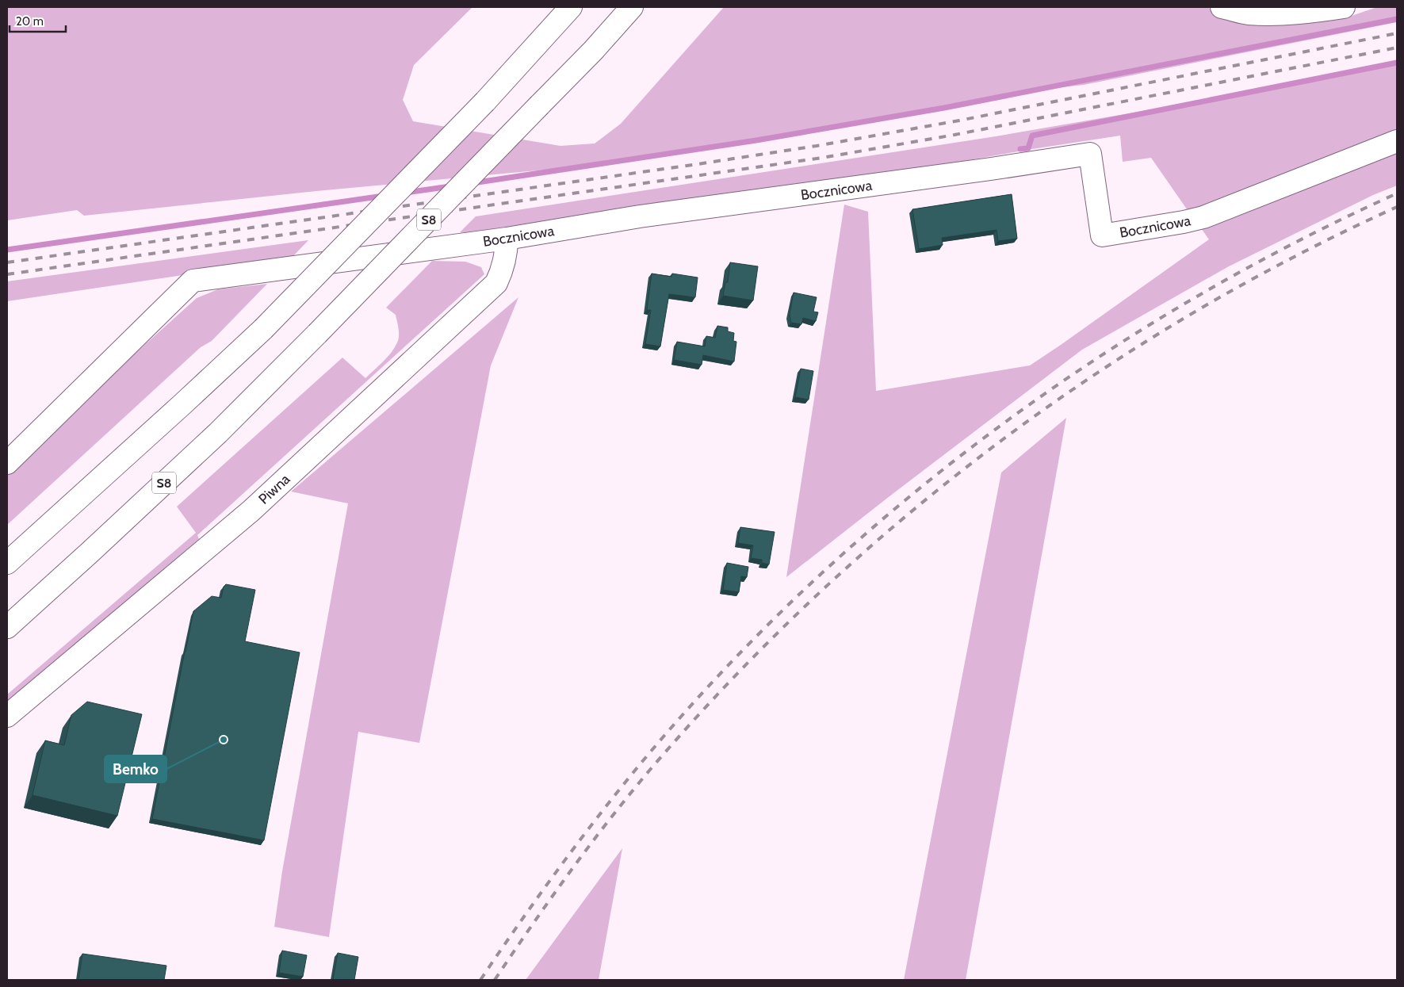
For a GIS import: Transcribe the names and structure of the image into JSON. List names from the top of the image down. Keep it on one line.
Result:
{"streets":{"main road":["Bocznicowa","S8","Piwna"]},"crossings":[["Bocznicowa","Piwna"]],"places":["Bemko"],"scale_bar":"20 m"}
